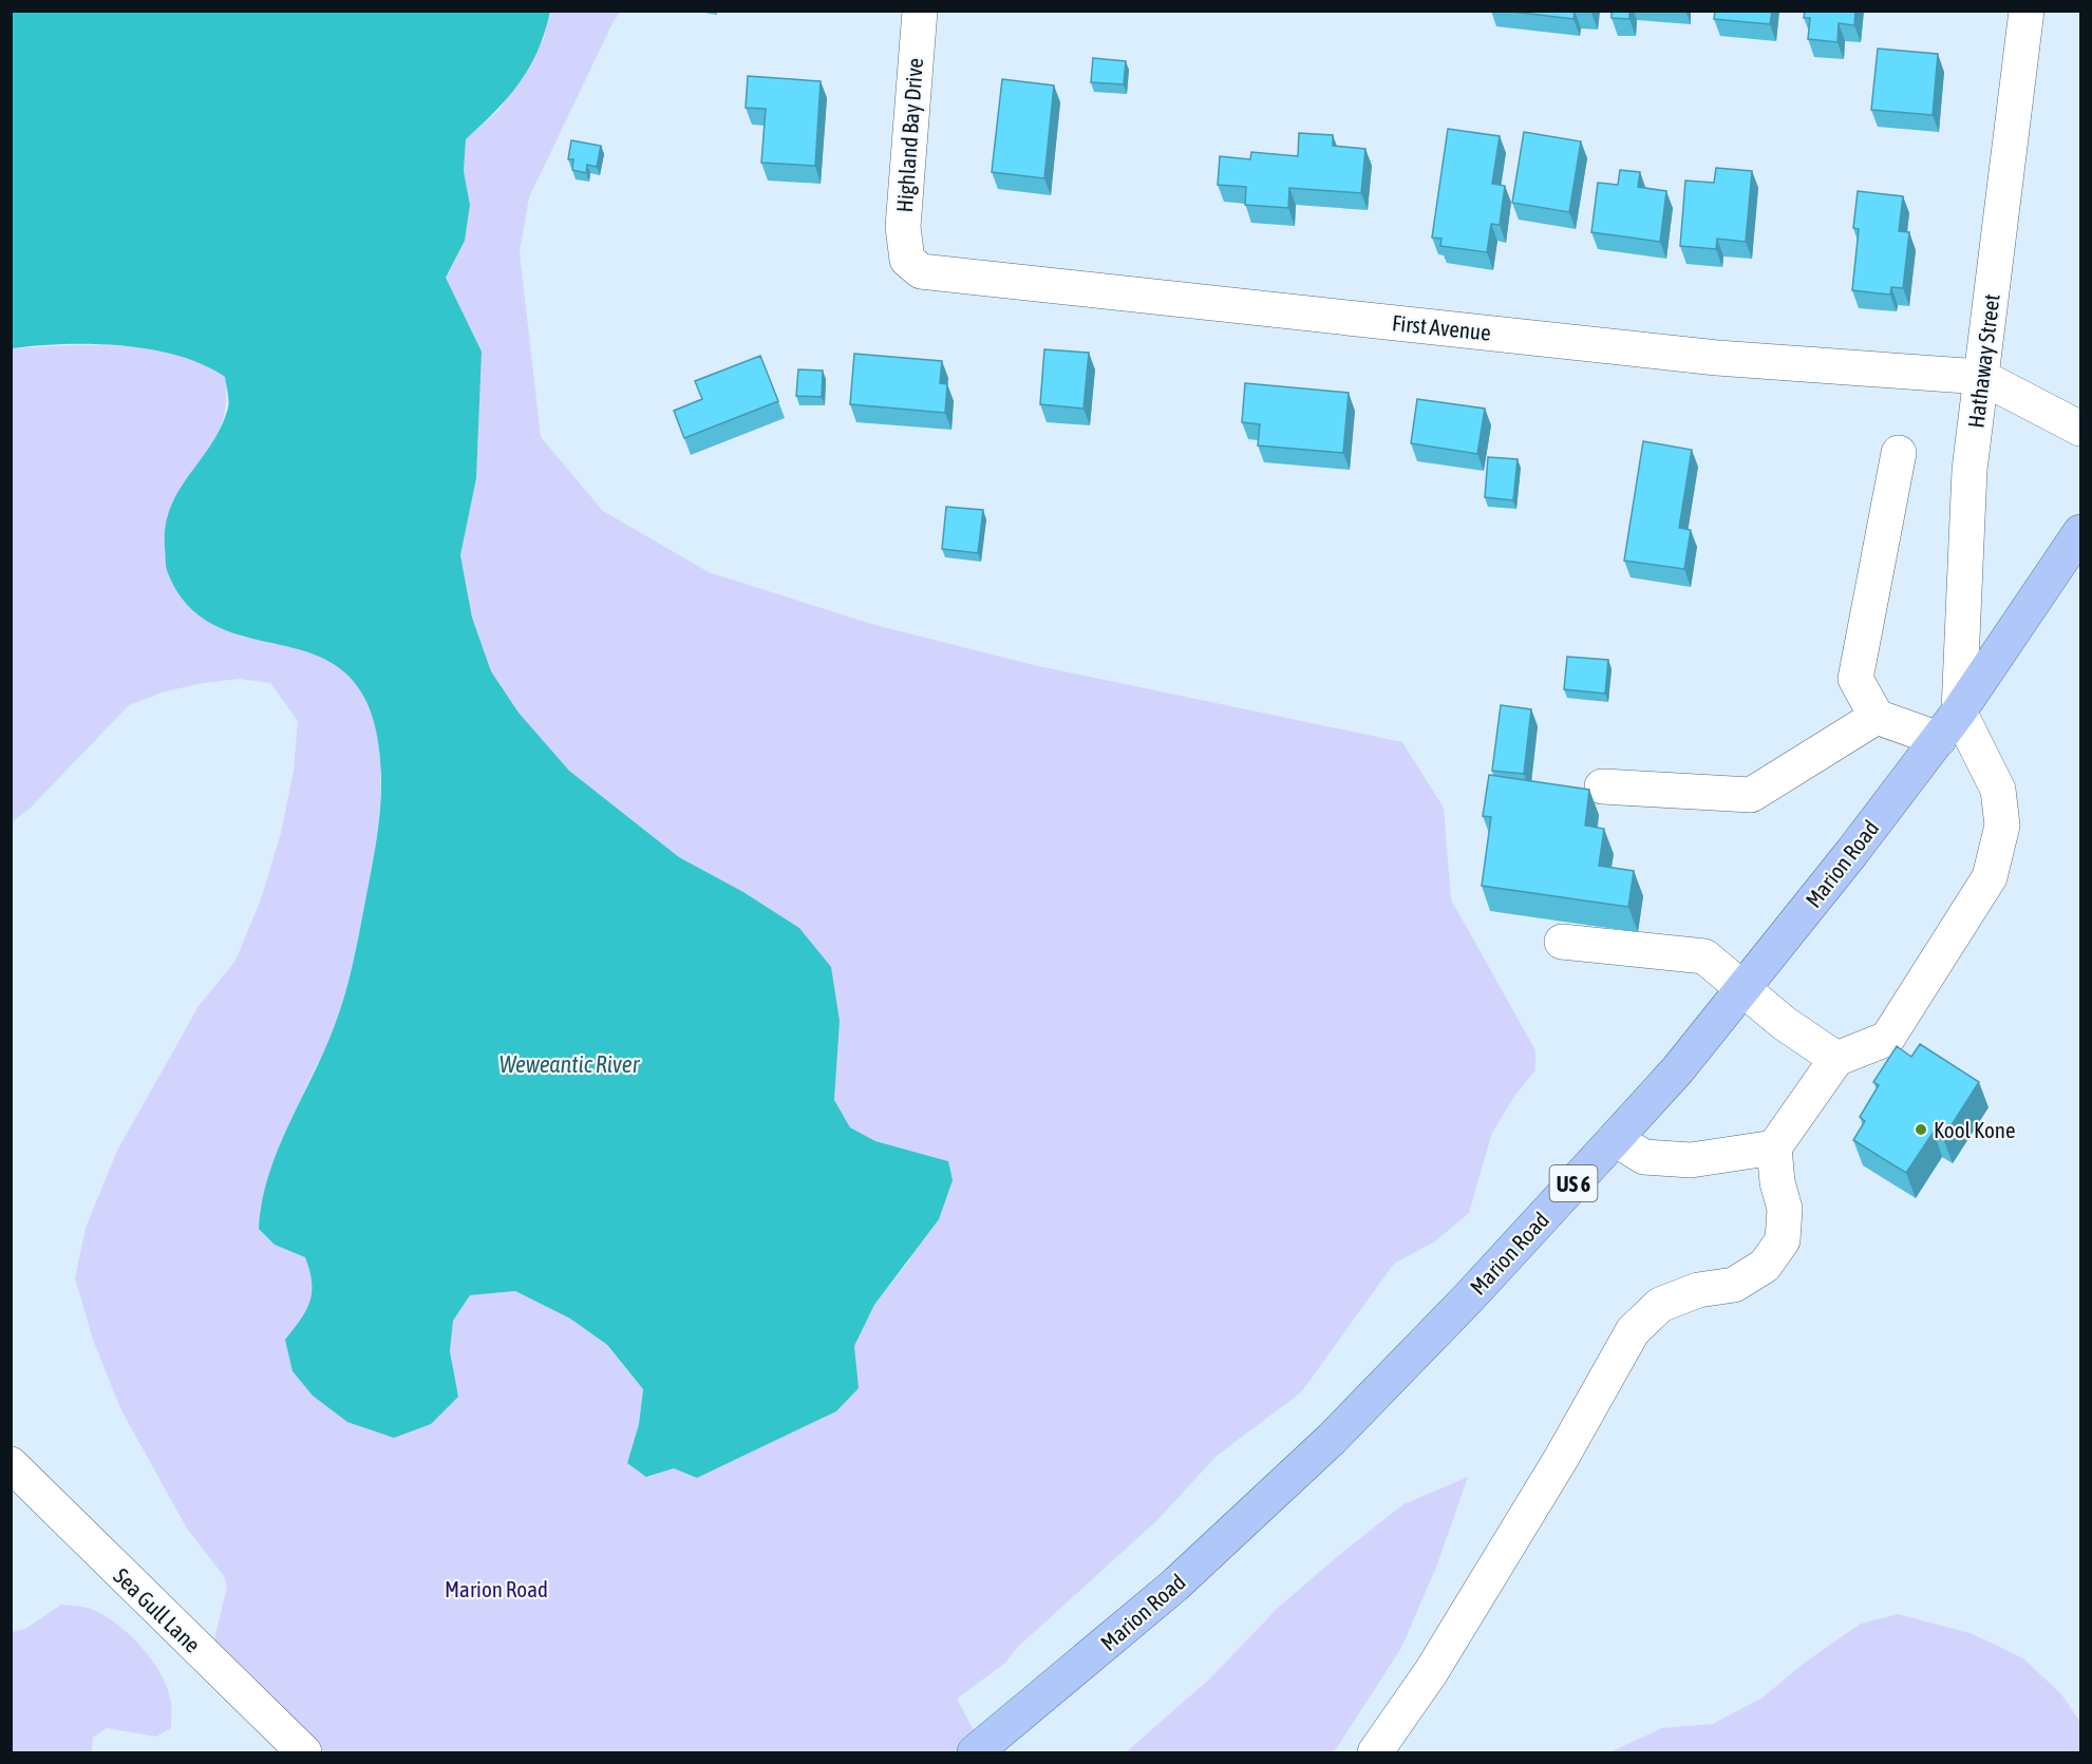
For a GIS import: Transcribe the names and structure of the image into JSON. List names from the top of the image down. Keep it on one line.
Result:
{"streets":{"main road":["Marion Road","US 6"],"street":["Highland Bay Drive","First Avenue","Hathaway Street","Sea Gull Lane"]},"crossings":[["Highland Bay Drive","First Avenue"],["First Avenue","Hathaway Street"],["Hathaway Street","Marion Road"]],"water":["Weweantic River"],"parks":["Marion Road"],"places":["Kool Kone"]}
